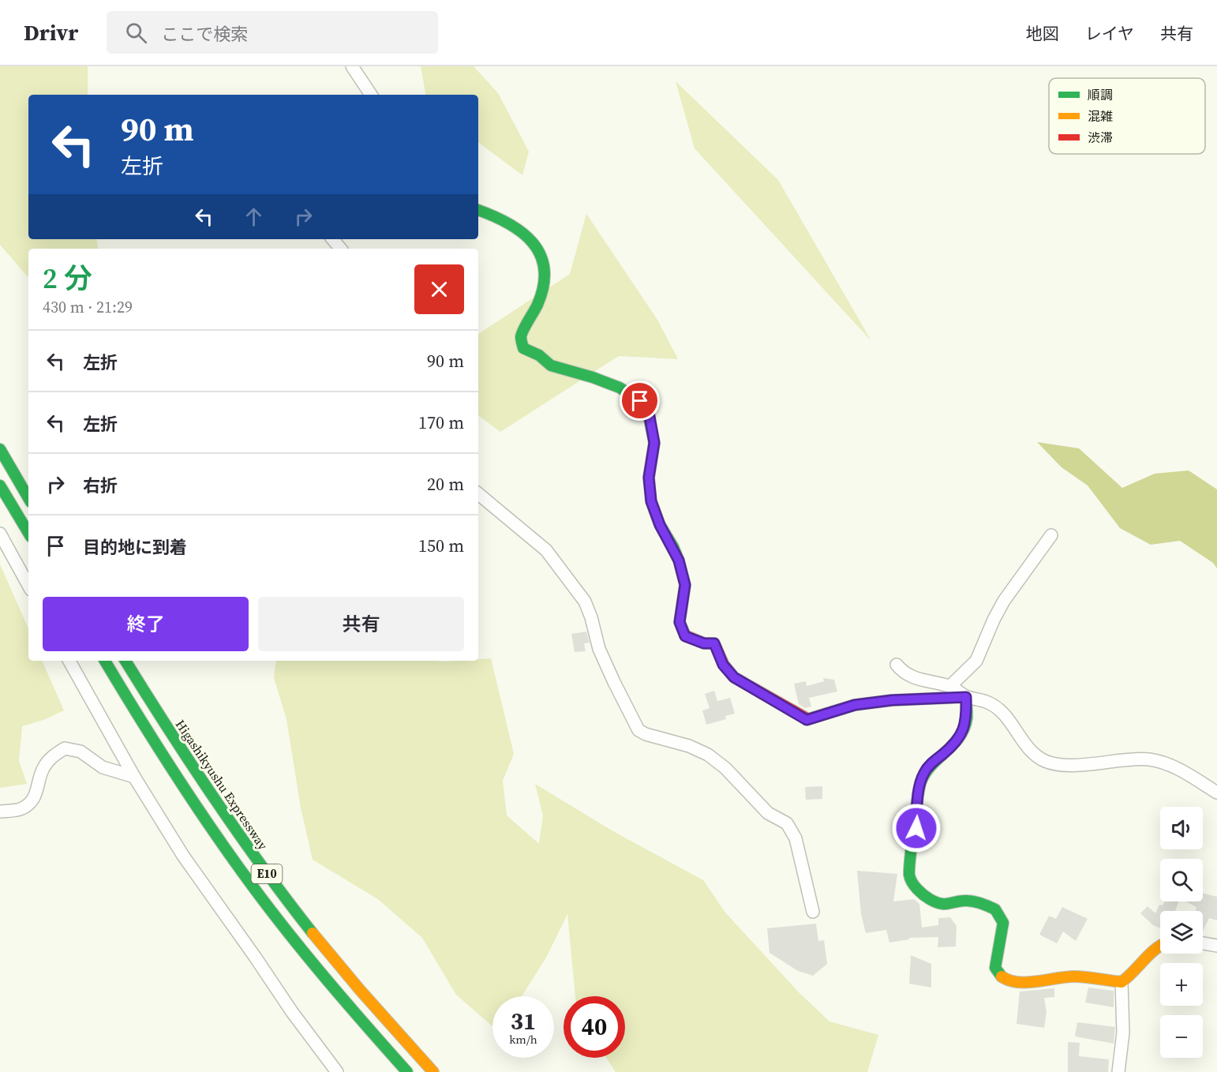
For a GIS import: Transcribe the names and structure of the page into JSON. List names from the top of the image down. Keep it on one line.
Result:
{"streets":{"main road":["Higashikyushu Expressway","E10"]},"legend":["順調","混雑","渋滞"],"page":{"header":"Drivr","search":"ここで検索","nav":["地図","レイヤ","共有"],"turn":["90 m","左折"],"heading":["2 分","430 m · 21:29"],"list":[{"name":"左折","value":"90 m"},{"name":"左折","value":"170 m"},{"name":"右折","value":"20 m"},{"name":"目的地に到着","value":"150 m"}],"buttons":["終了","共有"],"map_buttons":["+","−"],"speed":"31 km/h","limit":"40"}}
